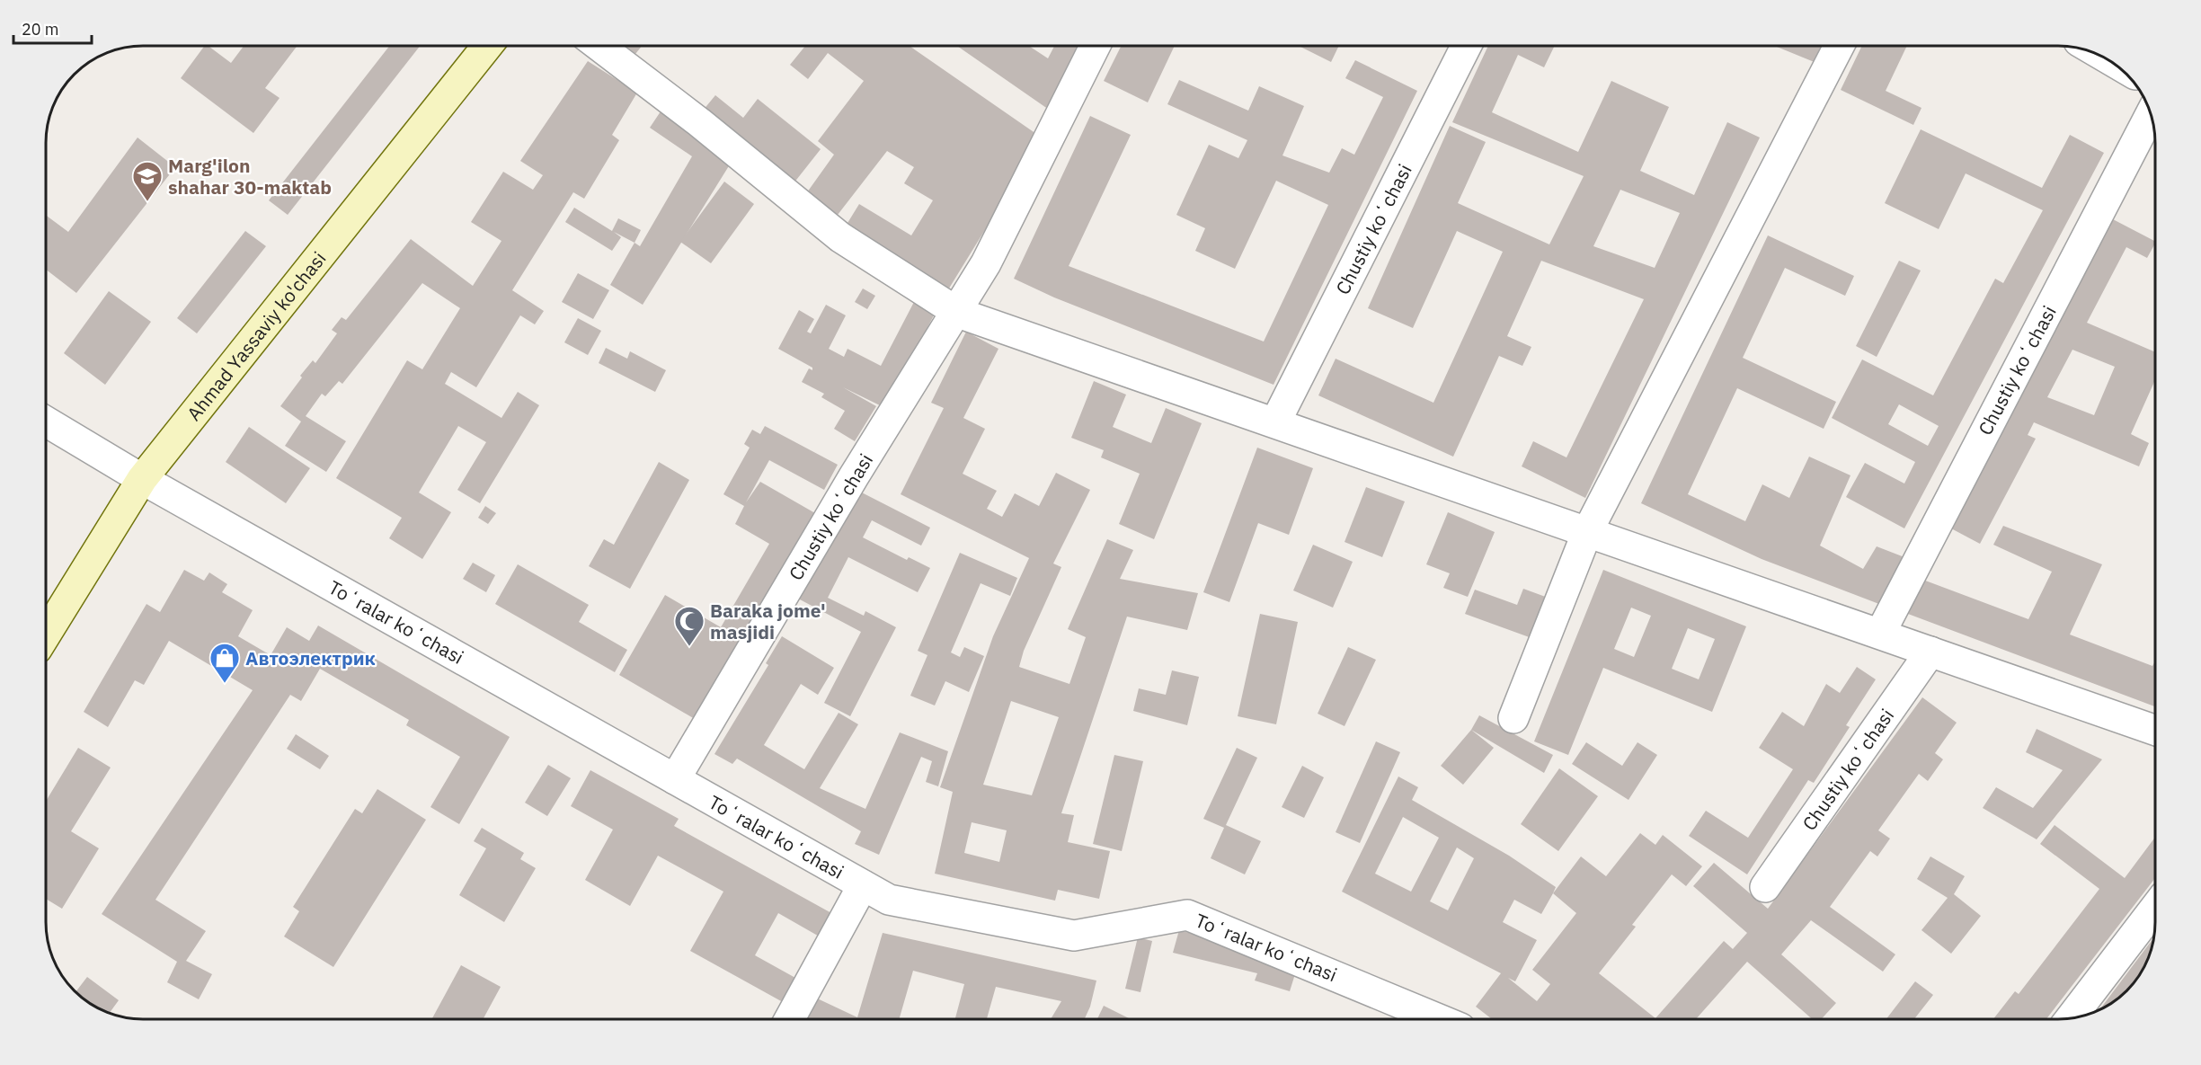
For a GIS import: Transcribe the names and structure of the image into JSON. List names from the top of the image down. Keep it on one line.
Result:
{"streets":{"main road":["Ahmad Yassaviy ko'chasi"],"street":["Chustiy koʻchasi","Toʻralar koʻchasi"]},"crossings":[["Chustiy koʻchasi","Toʻralar koʻchasi"],["Ahmad Yassaviy ko'chasi","Toʻralar koʻchasi"]],"places":{"school or university":["Marg'ilon shahar 30-maktab"],"mosque":["Baraka jome' masjidi"],"shop":["Автоэлектрик"]},"scale_bar":"20 m"}
